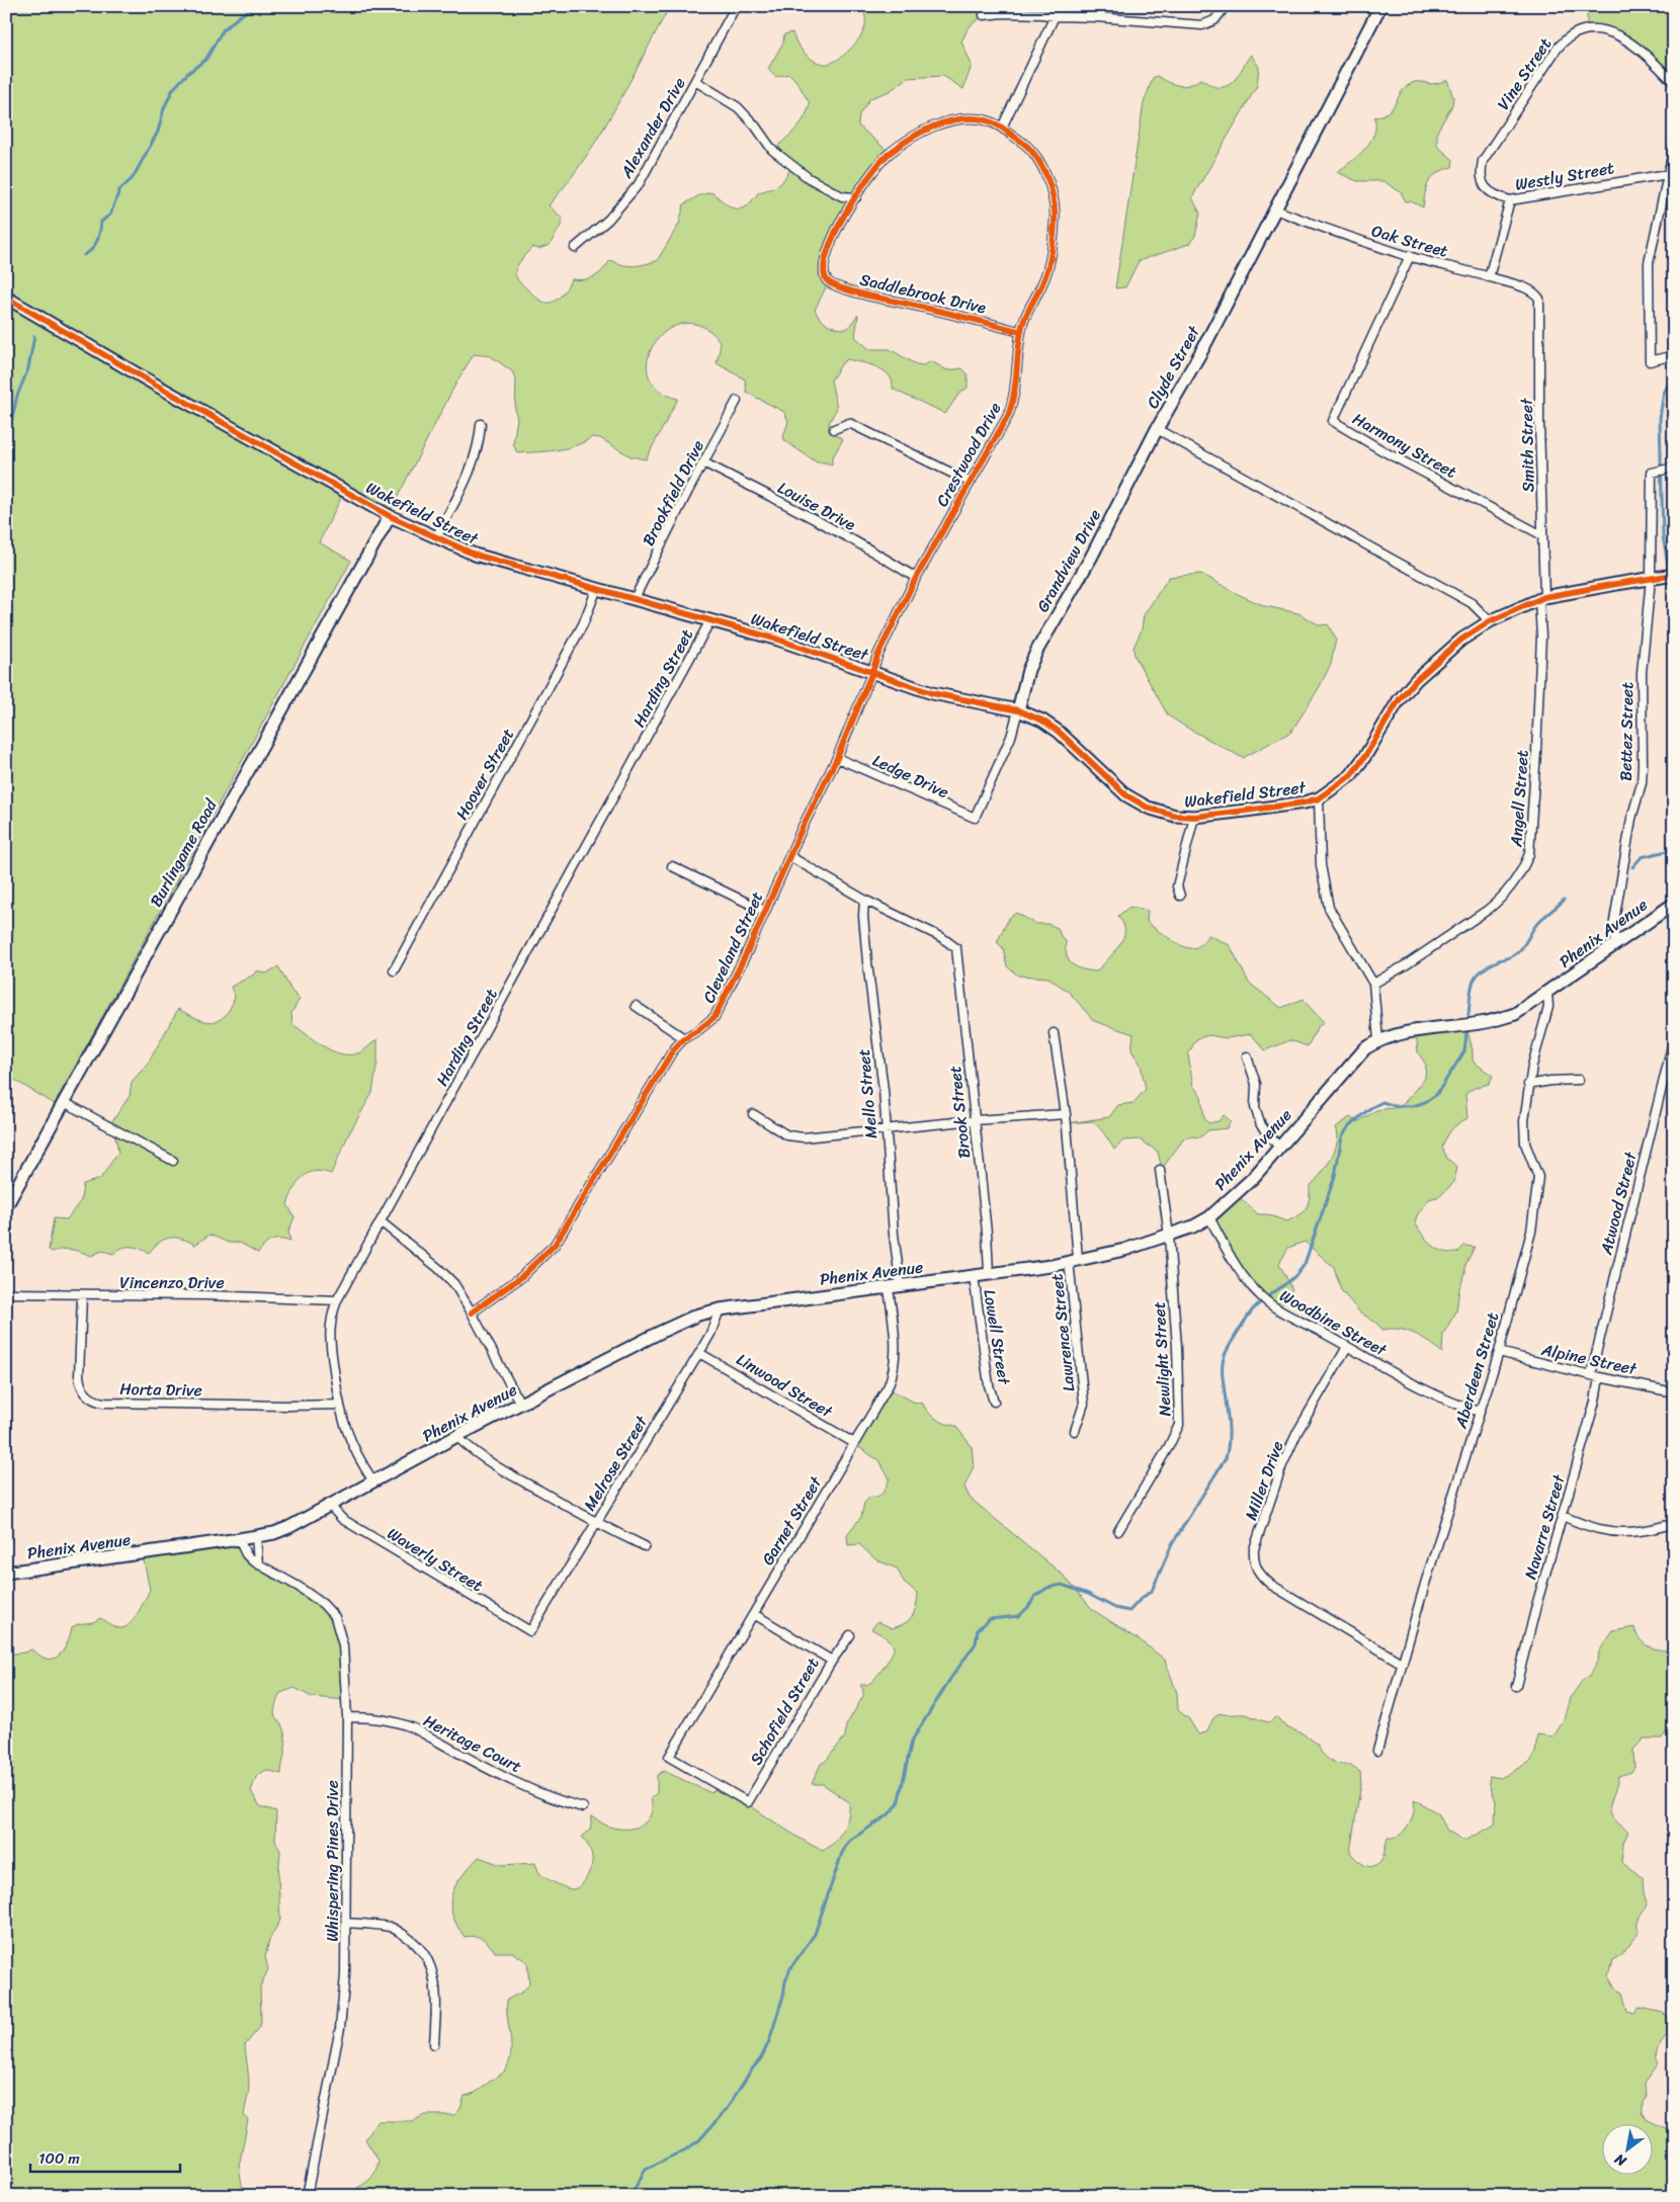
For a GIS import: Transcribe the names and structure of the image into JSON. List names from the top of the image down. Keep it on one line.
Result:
{"streets":{"street":["Vine Street","Alexander Drive","Westly Street","Oak Street","Saddlebrook Drive","Clyde Street","Harmony Street","Smith Street","Crestwood Drive","Brookfield Drive","Louise Drive","Wakefield Street","Grandview Drive","Harding Street","Bettez Street","Hoover Street","Ledge Drive","Angell Street","Burlingame Road","Phenix Avenue","Cleveland Street","Mello Street","Brook Street","Atwood Street","Vincenzo Drive","Woodbine Street","Lawrence Street","Lowell Street","Newlight Street","Alpine Street","Aberdeen Street","Linwood Street","Horta Drive","Melrose Street","Miller Drive","Garnet Street","Navarre Street","Waverly Street","Schofield Street","Heritage Court","Whispering Pines Drive"]},"crossings":[["Vine Street","Westly Street"],["Westly Street","Oak Street"],["Oak Street","Clyde Street"],["Oak Street","Harmony Street"],["Oak Street","Smith Street"],["Saddlebrook Drive","Crestwood Drive"],["Clyde Street","Wakefield Street"],["Clyde Street","Grandview Drive"],["Harmony Street","Smith Street"],["Smith Street","Wakefield Street"],["Smith Street","Angell Street"],["Crestwood Drive","Louise Drive"],["Crestwood Drive","Wakefield Street"],["Crestwood Drive","Cleveland Street"],["Brookfield Drive","Louise Drive"],["Brookfield Drive","Wakefield Street"],["Wakefield Street","Grandview Drive"],["Wakefield Street","Harding Street"],["Wakefield Street","Bettez Street"],["Wakefield Street","Hoover Street"],["Wakefield Street","Ledge Drive"],["Wakefield Street","Angell Street"],["Wakefield Street","Burlingame Road"],["Wakefield Street","Cleveland Street"],["Grandview Drive","Ledge Drive"],["Harding Street","Phenix Avenue"],["Harding Street","Vincenzo Drive"],["Harding Street","Horta Drive"],["Bettez Street","Phenix Avenue"],["Ledge Drive","Cleveland Street"],["Phenix Avenue","Mello Street"],["Phenix Avenue","Brook Street"],["Phenix Avenue","Woodbine Street"],["Phenix Avenue","Lawrence Street"],["Phenix Avenue","Lowell Street"],["Phenix Avenue","Newlight Street"],["Phenix Avenue","Aberdeen Street"],["Phenix Avenue","Melrose Street"],["Phenix Avenue","Garnet Street"],["Phenix Avenue","Waverly Street"],["Phenix Avenue","Whispering Pines Drive"],["Mello Street","Brook Street"],["Atwood Street","Alpine Street"],["Vincenzo Drive","Horta Drive"],["Woodbine Street","Aberdeen Street"],["Woodbine Street","Miller Drive"],["Alpine Street","Aberdeen Street"],["Alpine Street","Navarre Street"],["Aberdeen Street","Miller Drive"],["Linwood Street","Melrose Street"],["Linwood Street","Garnet Street"],["Melrose Street","Waverly Street"],["Garnet Street","Schofield Street"],["Heritage Court","Whispering Pines Drive"]],"scale_bar":"100 m","north":"bottom left"}
